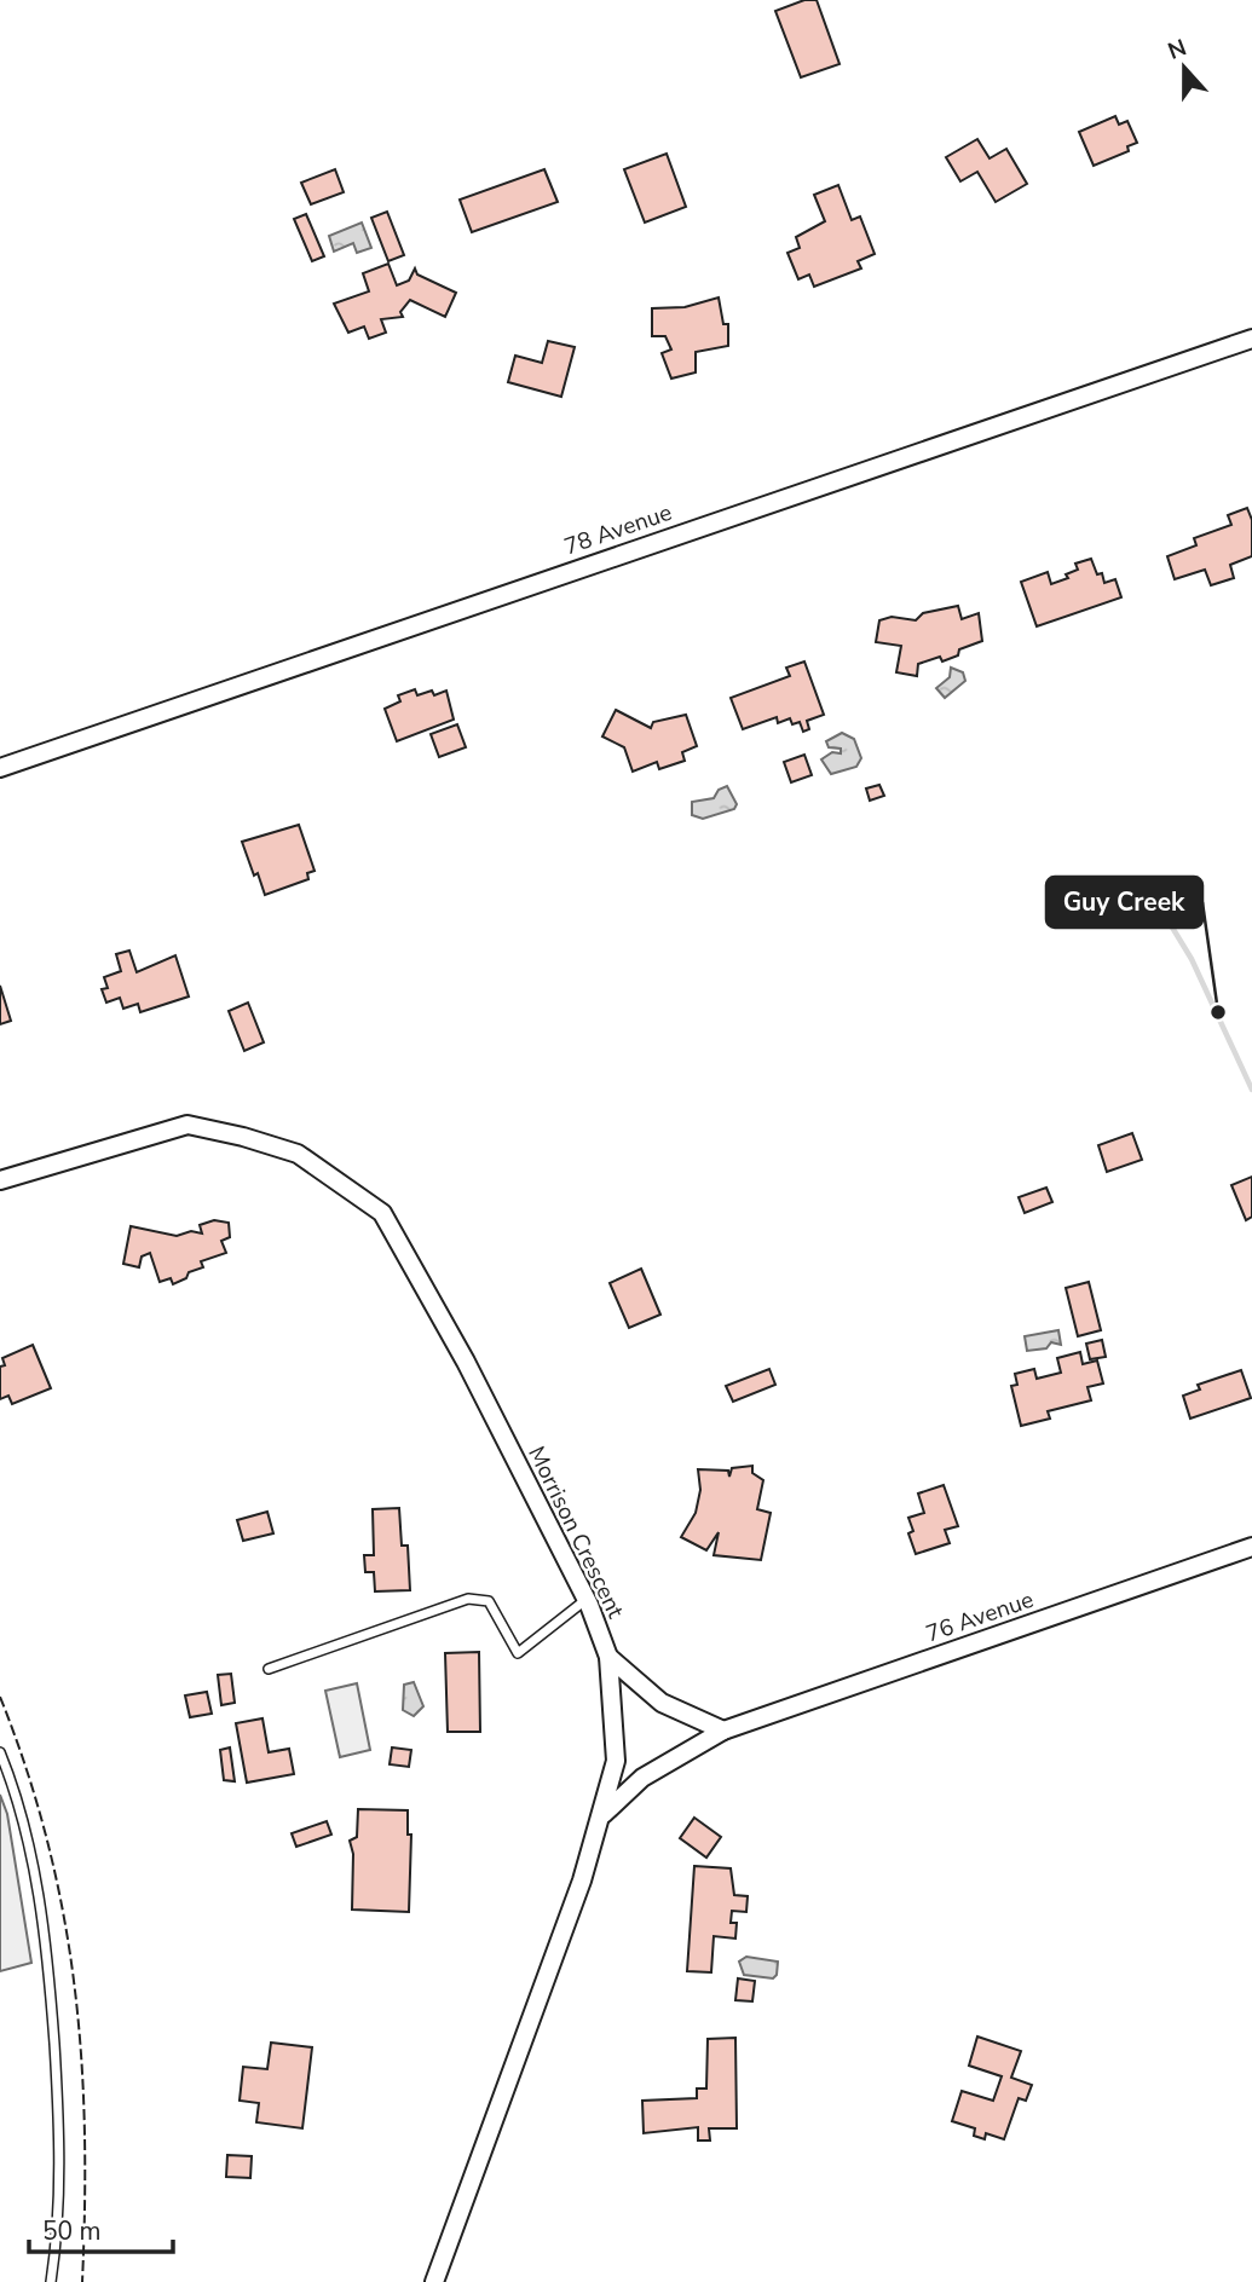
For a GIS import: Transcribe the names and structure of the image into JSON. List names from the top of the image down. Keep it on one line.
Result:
{"streets":{"street":["78 Avenue","Morrison Crescent","76 Avenue"]},"crossings":[["Morrison Crescent","76 Avenue"]],"places":["Guy Creek"],"scale_bar":"50 m","north":"top"}
